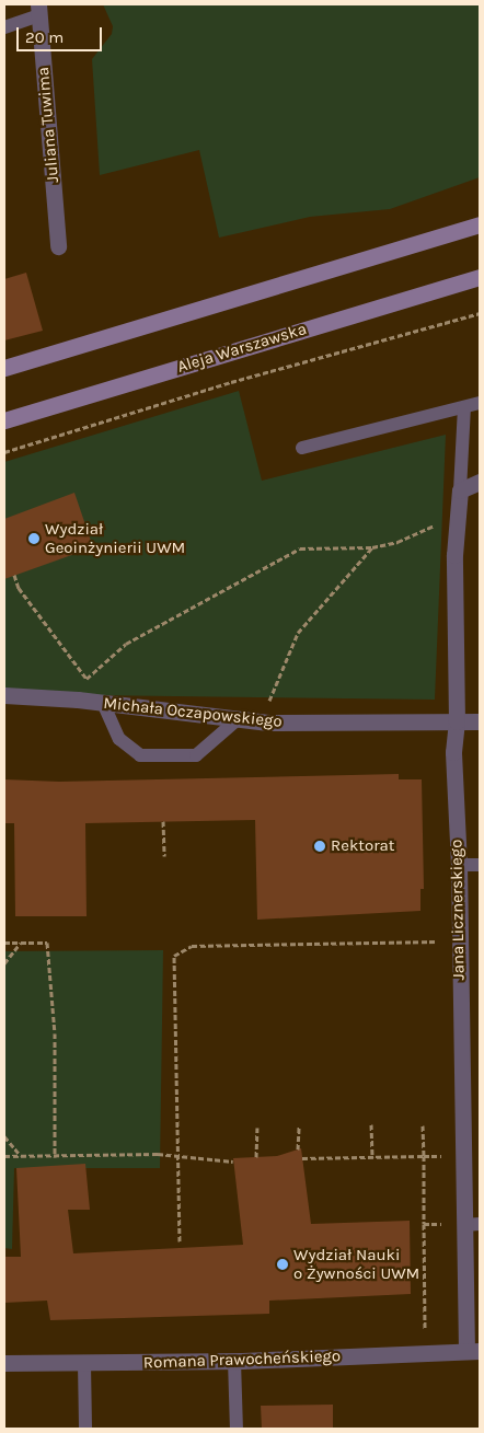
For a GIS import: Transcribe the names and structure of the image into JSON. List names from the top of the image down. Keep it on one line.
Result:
{"streets":{"main road":["Aleja Warszawska"],"street":["Juliana Tuwima","Michała Oczapowskiego","Jana Licznerskiego","Romana Prawocheńskiego"]},"crossings":[["Michała Oczapowskiego","Jana Licznerskiego"],["Jana Licznerskiego","Romana Prawocheńskiego"]],"places":["Wydział Geoinżynierii UWM","Rektorat","Wydział Nauki o Żywności UWM"],"scale_bar":"20 m"}
